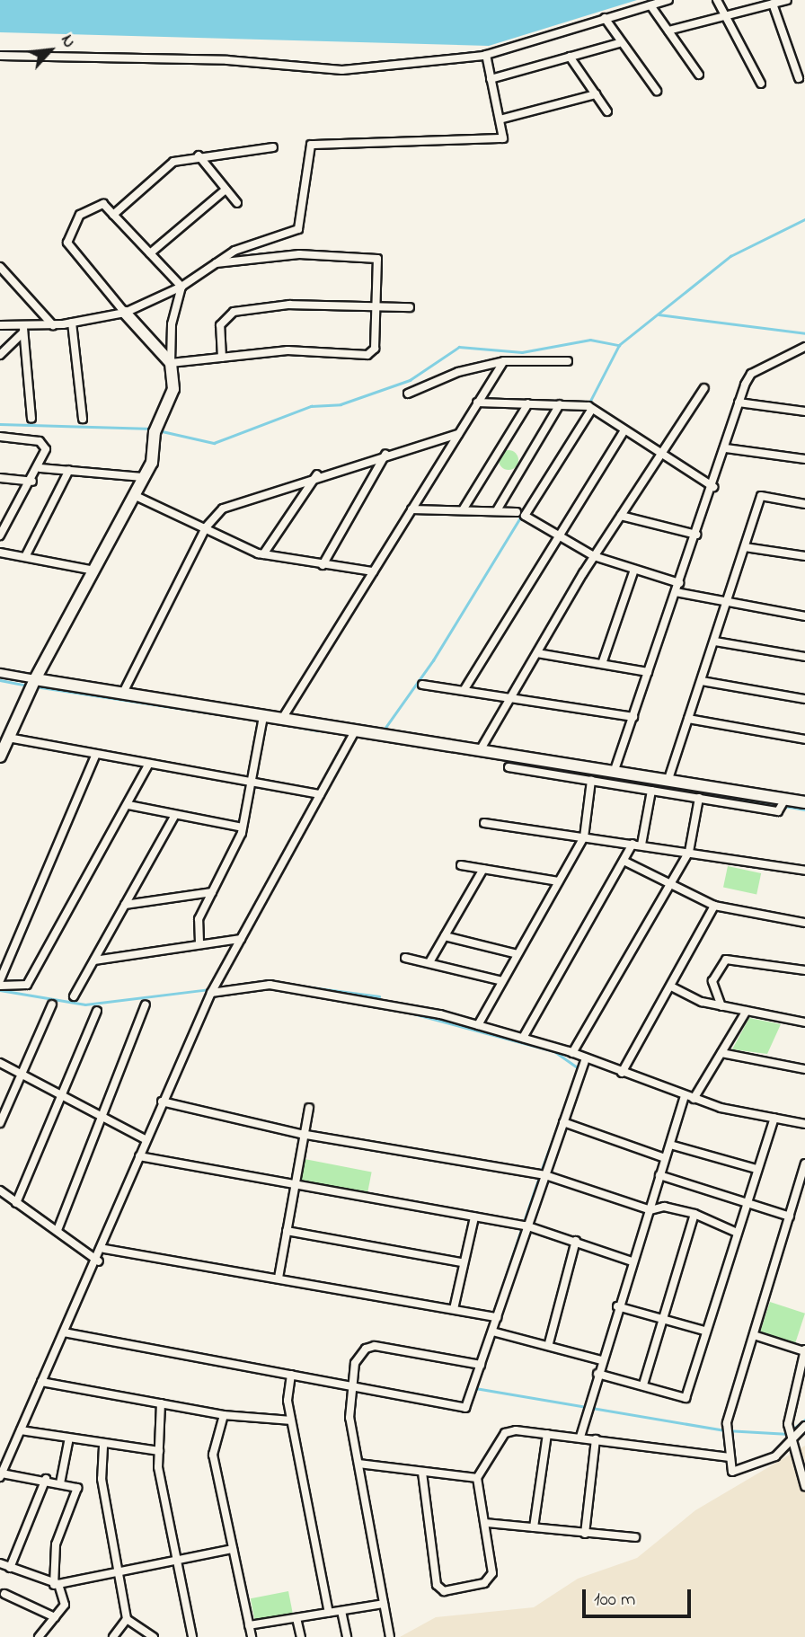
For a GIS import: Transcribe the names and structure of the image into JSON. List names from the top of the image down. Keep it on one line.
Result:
{"scale_bar":"100 m","north":"top right"}
